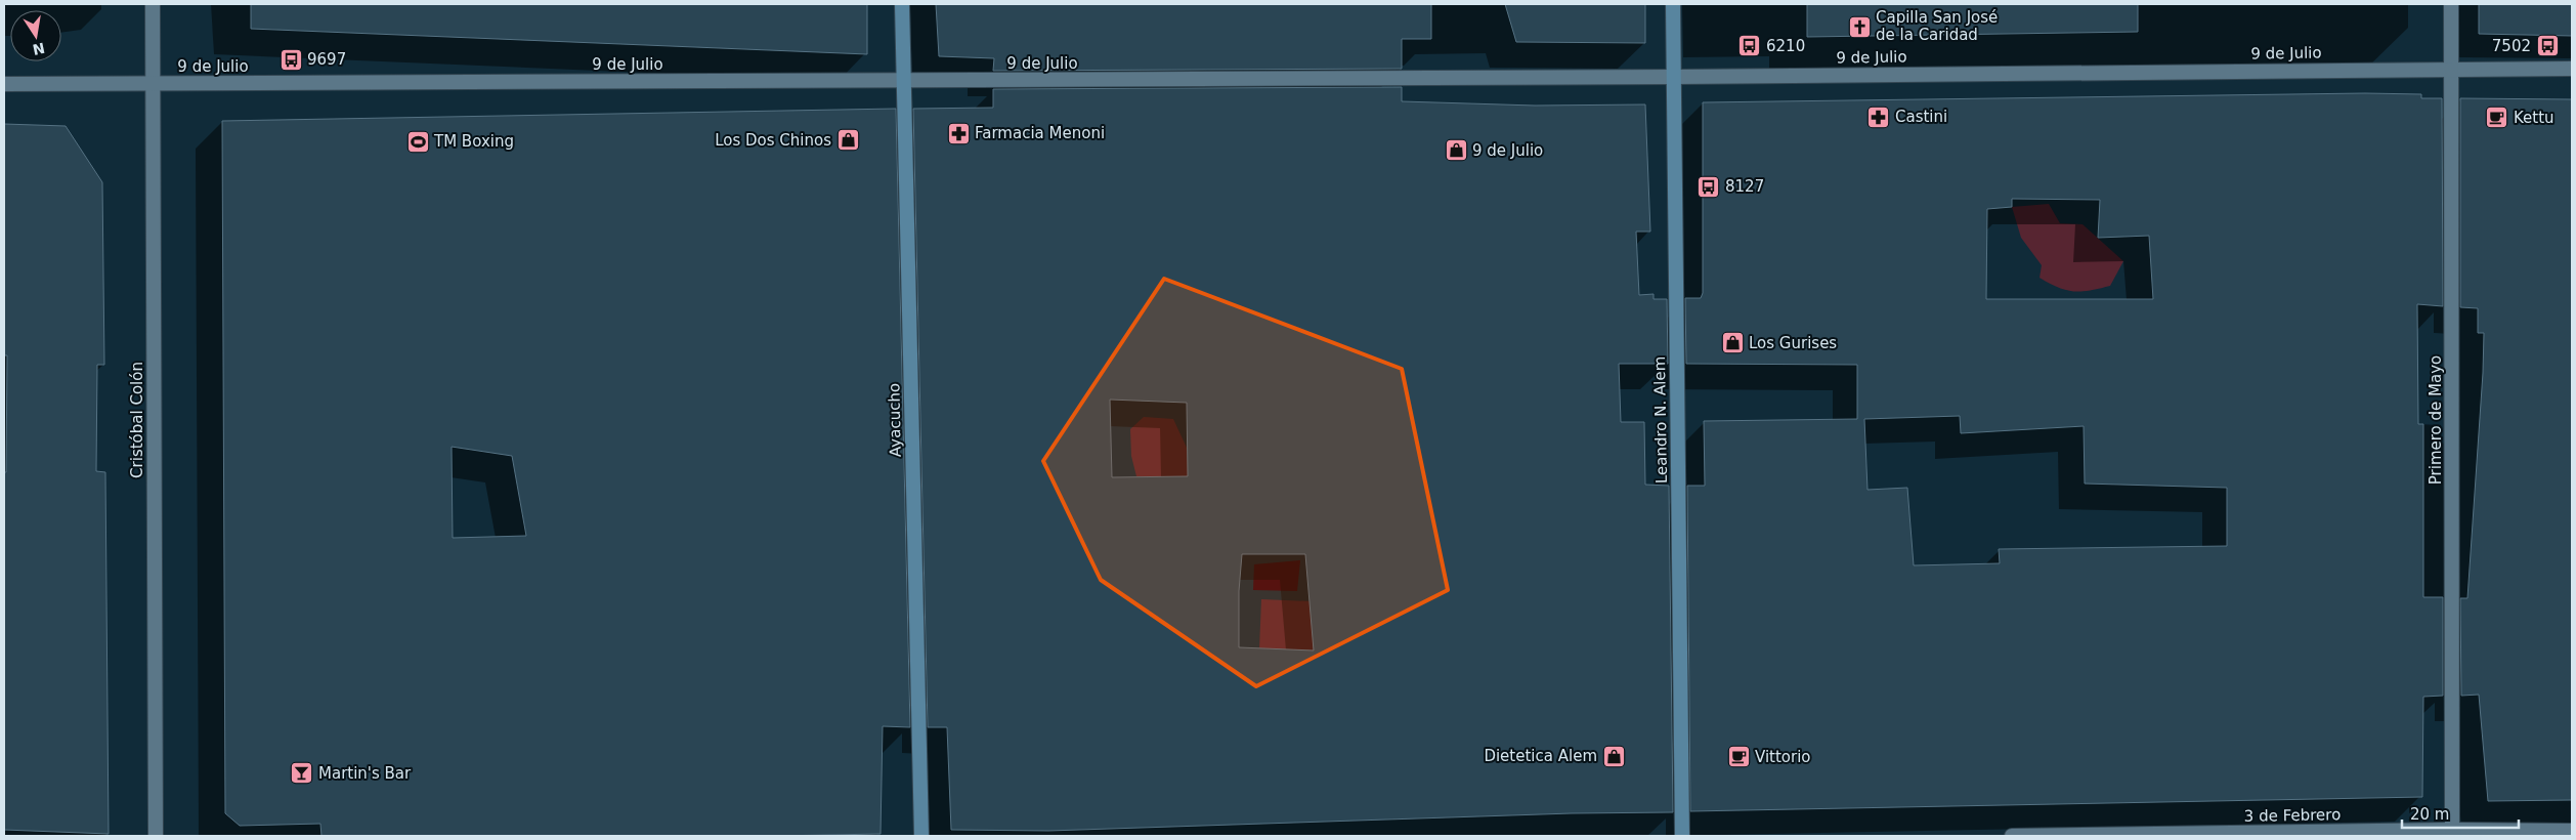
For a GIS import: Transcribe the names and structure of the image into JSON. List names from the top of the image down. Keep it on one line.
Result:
{"streets":{"main road":["Ayacucho","Leandro N. Alem"],"street":["9 de Julio","Cristóbal Colón","Primero de Mayo","3 de Febrero"]},"crossings":[["9 de Julio","Cristóbal Colón"],["9 de Julio","Ayacucho"],["9 de Julio","Leandro N. Alem"],["9 de Julio","Primero de Mayo"],["Primero de Mayo","3 de Febrero"]],"places":{"church":["Capilla San José de la Caridad"],"bus stop":["6210","7502","9697","8127"],"pharmacy":["Castini","Farmacia Menoni"],"cafe":["Kettu","Vittorio"],"shop":["Los Dos Chinos","9 de Julio","Los Gurises","Dietetica Alem"],"sports":["TM Boxing"],"bar":["Martin's Bar"]},"scale_bar":"20 m","north":"bottom"}
